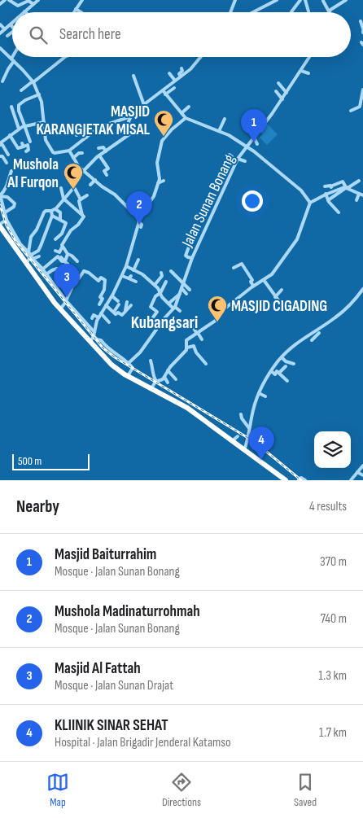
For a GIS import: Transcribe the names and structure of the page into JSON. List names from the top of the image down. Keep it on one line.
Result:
{"streets":{"street":["Jalan Sunan Bonang"]},"districts":["Kubangsari"],"places":{"mosque":["MASJID KARANGJETAK MISAL","Mushola Al Furqon","MASJID CIGADING"]},"scale_bar":"500 m","page":{"search":"Search here","pins":["1","2","3","4"],"scale":"500 m","heading":["Nearby","4 results"],"list":[{"mark":"1","name":"Masjid Baiturrahim","note":"Mosque · Jalan Sunan Bonang","value":"370 m"},{"mark":"2","name":"Mushola Madinaturrohmah","note":"Mosque · Jalan Sunan Bonang","value":"740 m"},{"mark":"3","name":"Masjid Al Fattah","note":"Mosque · Jalan Sunan Drajat","value":"1.3 km"},{"mark":"4","name":"KLIINIK SINAR SEHAT","note":"Hospital · Jalan Brigadir Jenderal Katamso","value":"1.7 km"}],"nav":["Map","Directions","Saved"]}}
